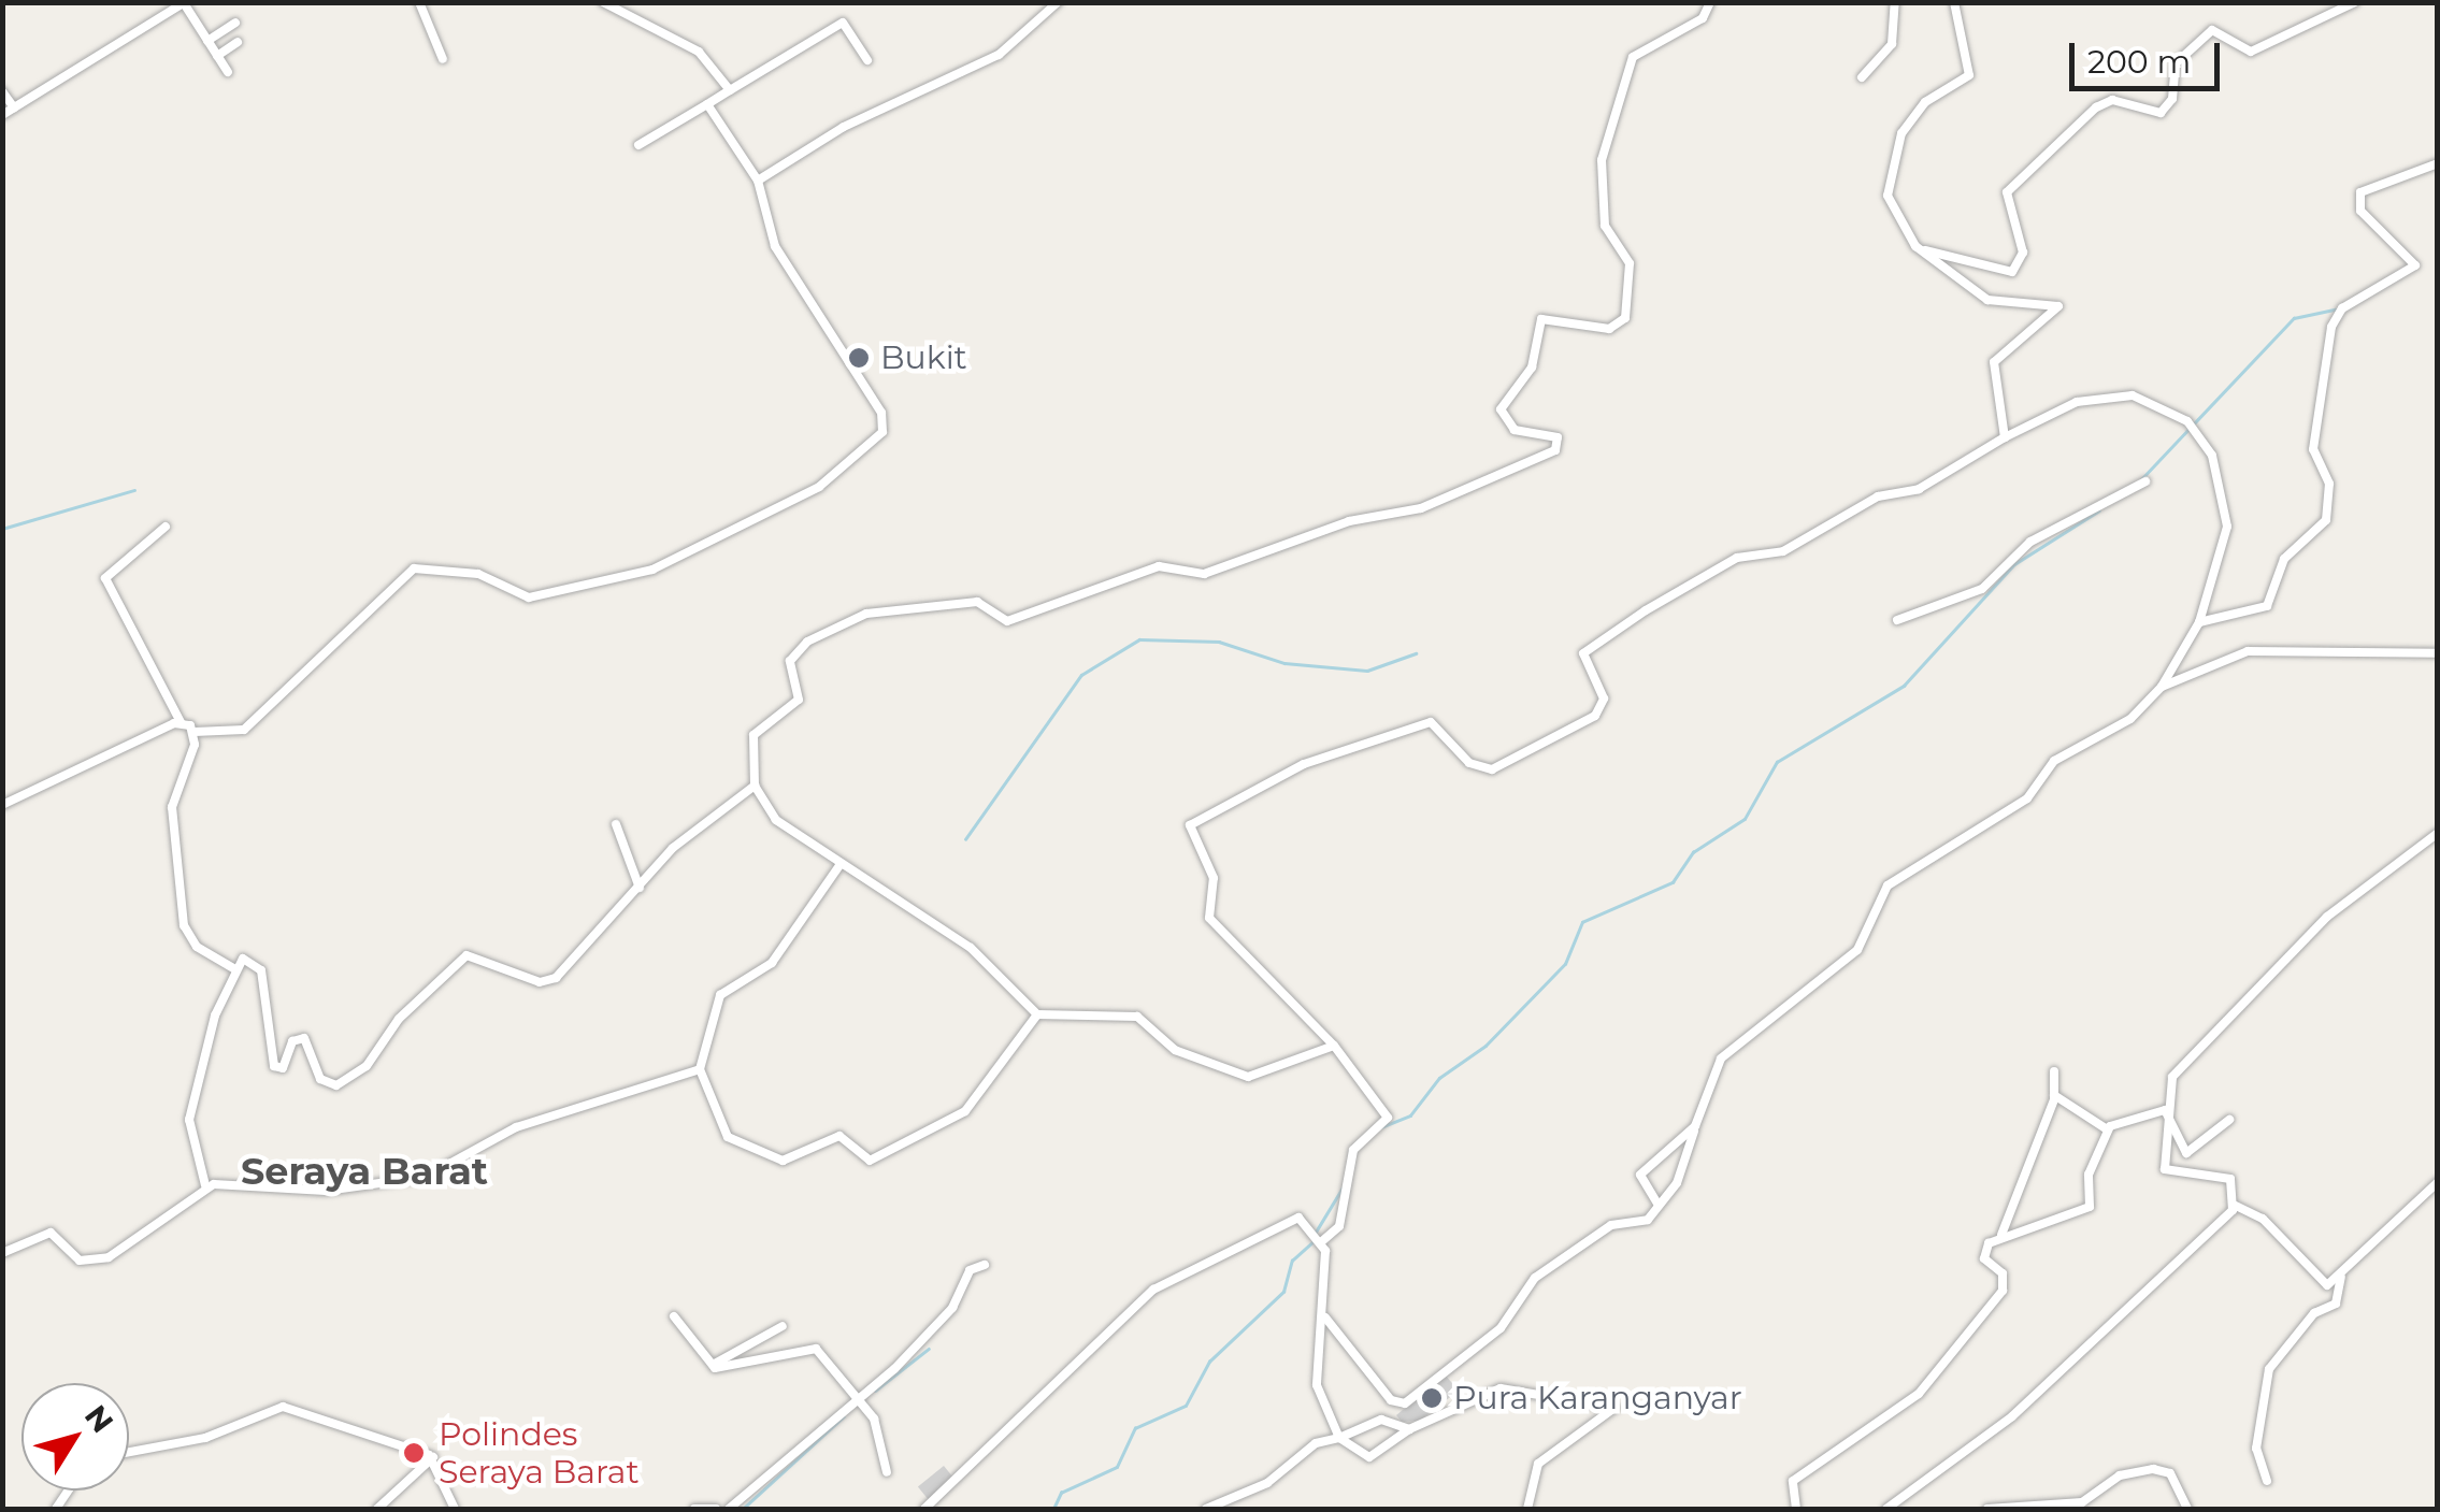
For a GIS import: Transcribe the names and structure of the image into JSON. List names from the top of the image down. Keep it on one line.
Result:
{"districts":["Seraya Barat"],"places":["Bukit","Pura Karanganyar","Polindes Seraya Barat"],"scale_bar":"200 m","north":"top right"}
